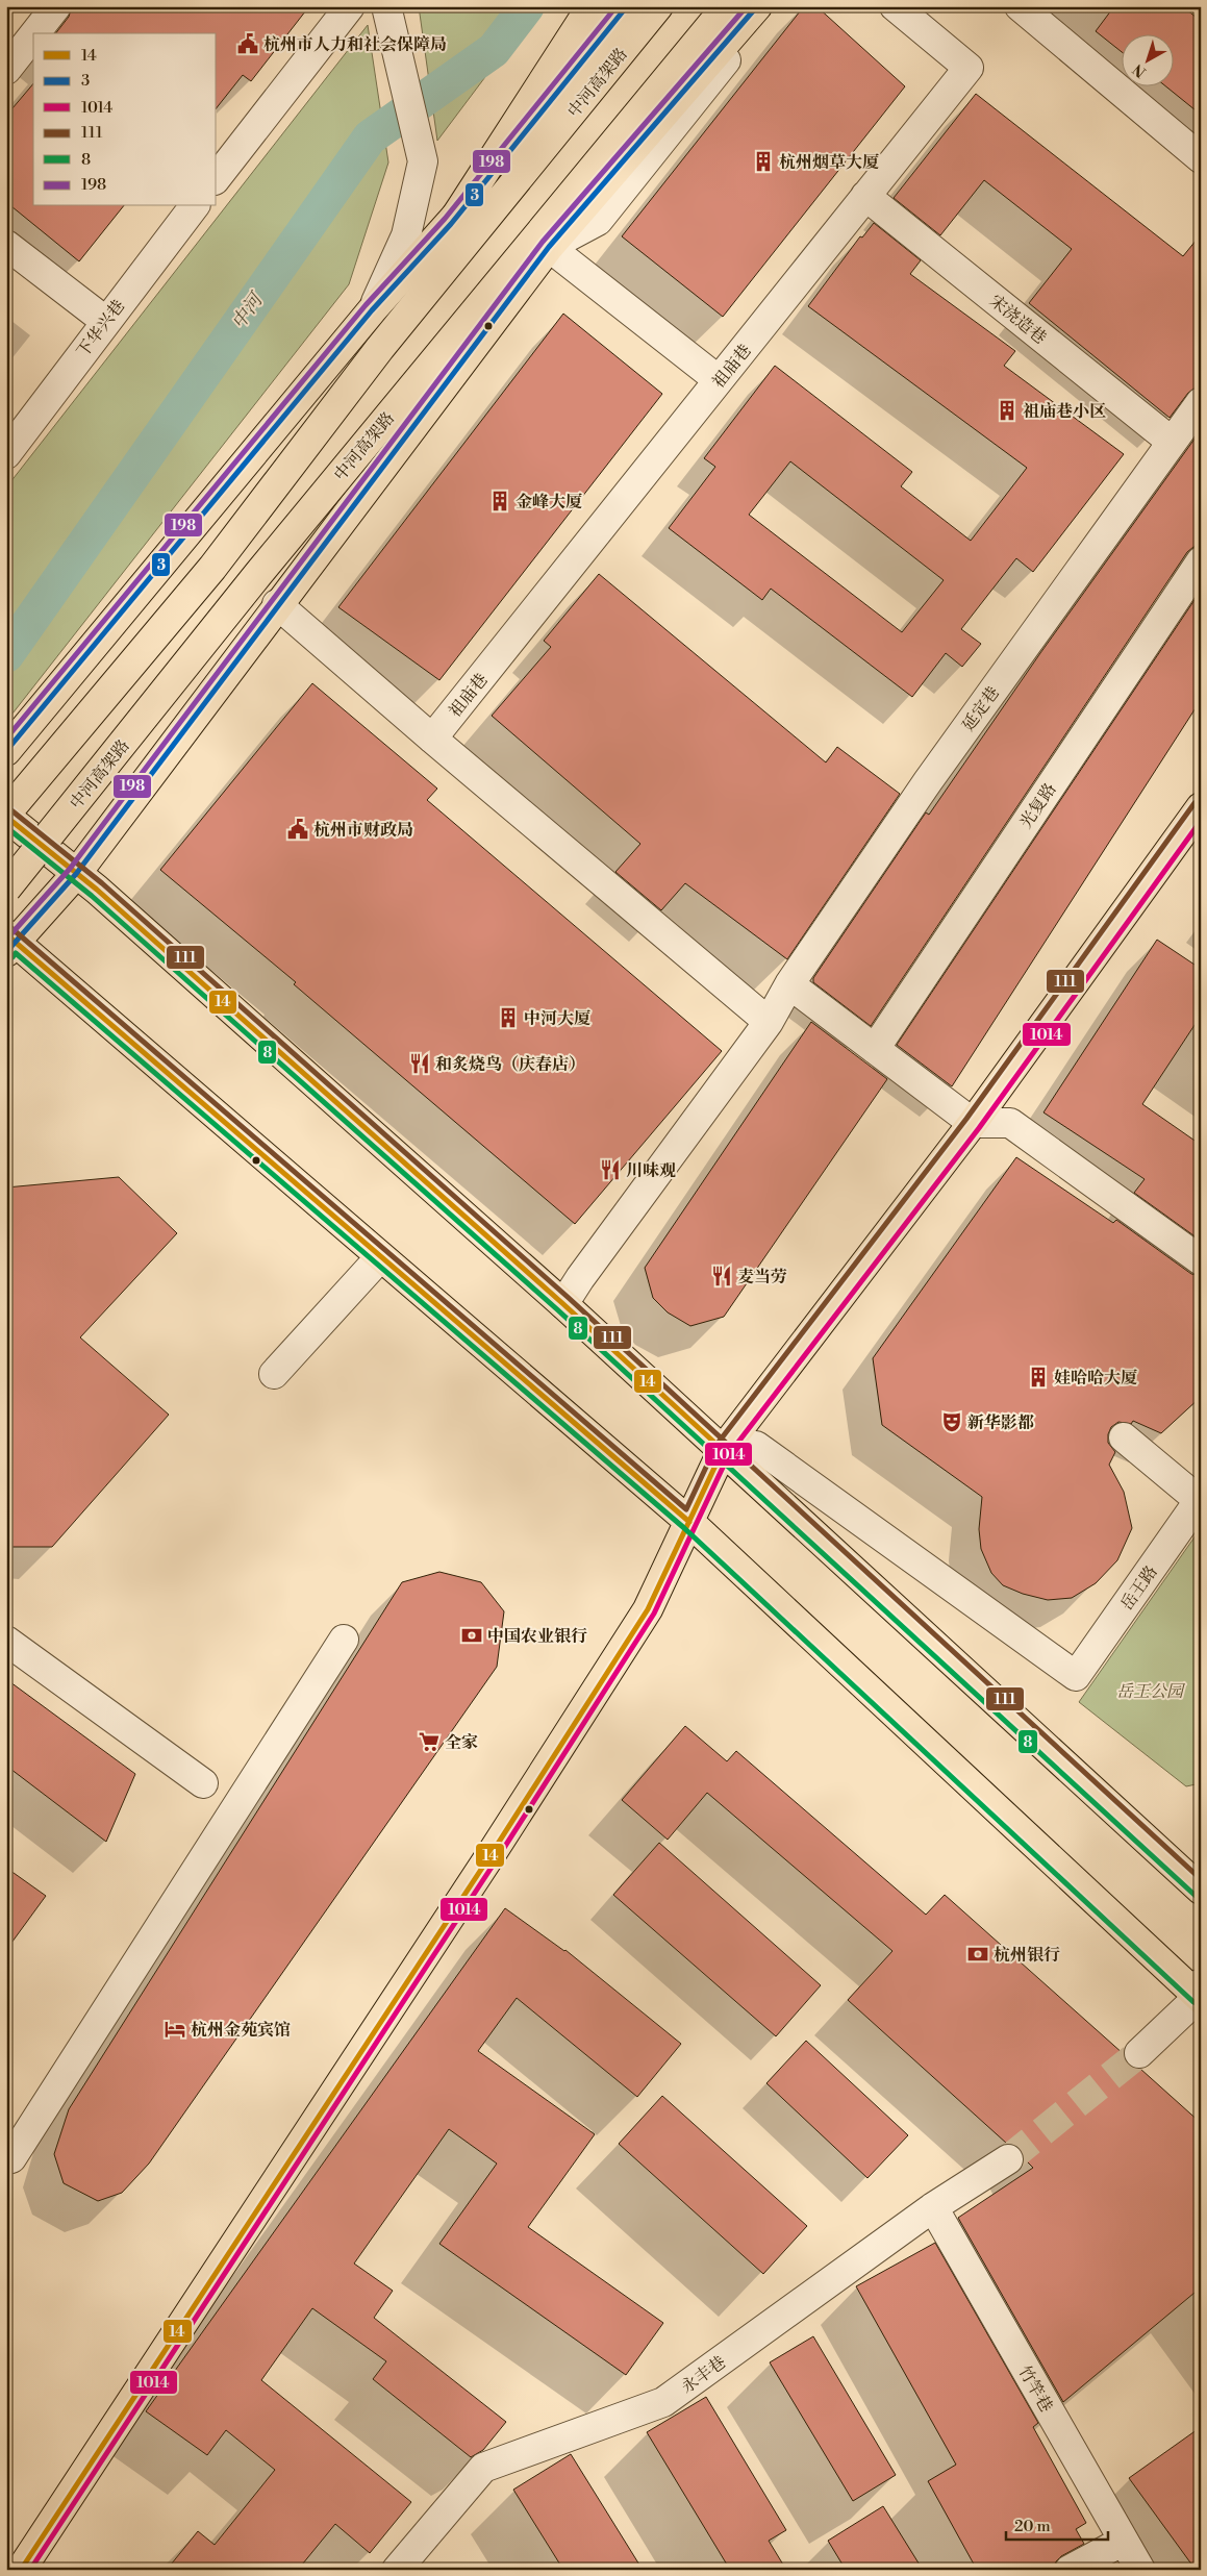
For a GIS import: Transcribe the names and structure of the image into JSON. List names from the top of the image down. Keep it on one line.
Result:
{"streets":{"main road":["中河高架路"],"street":["宋浇造巷","下华兴巷","祖庙巷","延定巷","光复路","岳王路","永丰巷","竹竿巷"]},"crossings":[["宋浇造巷","祖庙巷"],["宋浇造巷","延定巷"],["永丰巷","竹竿巷"]],"water":["中河"],"parks":["岳王公园"],"places":{"public building":["杭州市人力和社会保障局","杭州市财政局"],"building":["杭州烟草大厦","祖庙巷小区","金峰大厦","中河大厦","娃哈哈大厦"],"restaurant":["和炙烧鸟（庆春店）","川味观","麦当劳"],"theatre":["新华影都"],"bank":["中国农业银行","杭州银行"],"supermarket":["全家"],"hotel":["杭州金苑宾馆"]},"lines":["transit line 3","transit line 198","transit line 111","transit line 14","transit line 1014","transit line 8"],"legend":["14","3","1014","111","8","198"],"scale_bar":"20 m","north":"bottom left"}
